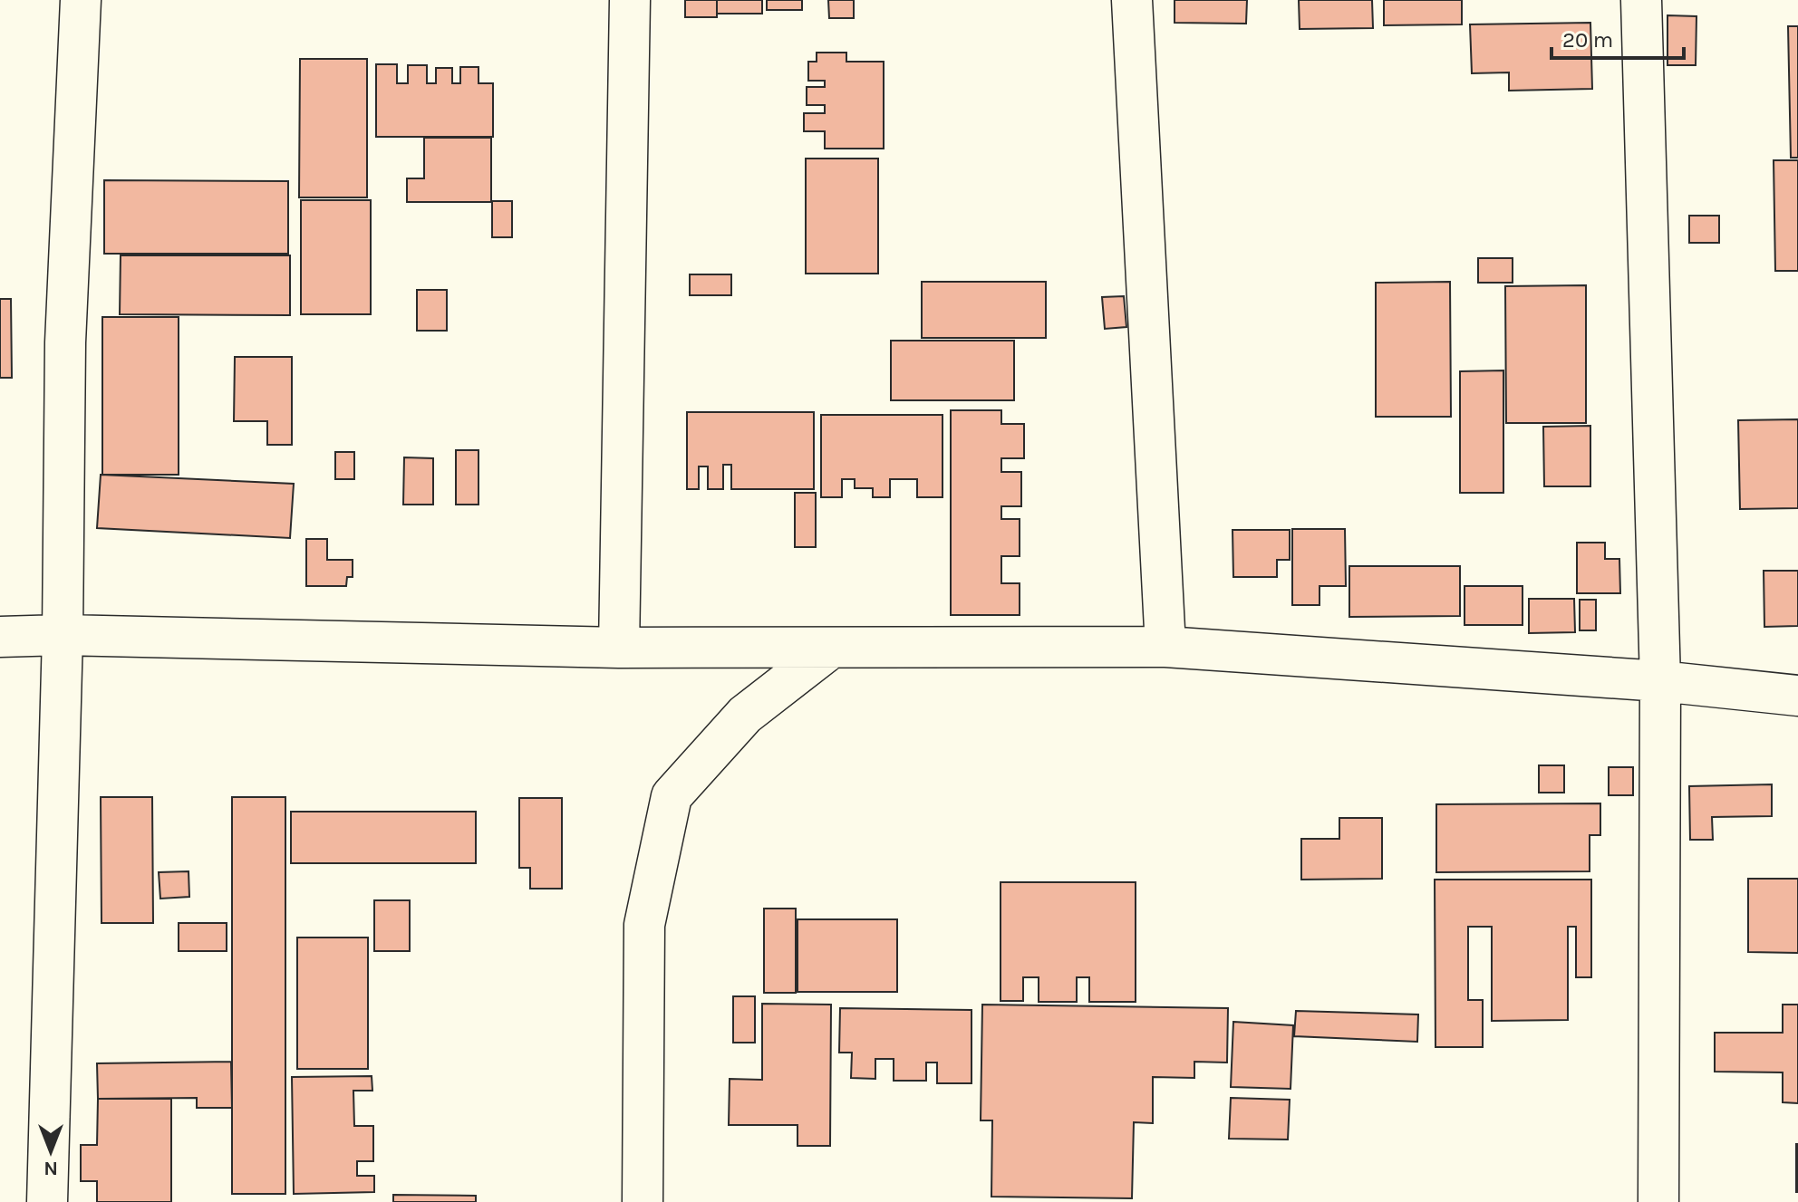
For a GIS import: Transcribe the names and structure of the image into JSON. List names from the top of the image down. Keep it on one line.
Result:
{"scale_bar":"20 m","north":"bottom"}
